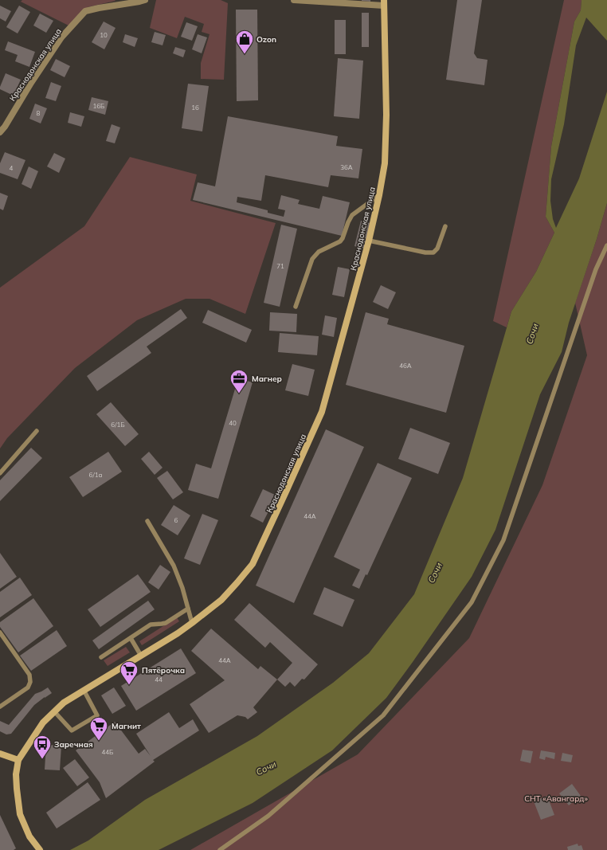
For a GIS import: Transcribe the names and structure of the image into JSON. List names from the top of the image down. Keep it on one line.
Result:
{"streets":{"street":["Краснодонская улица"]},"water":["Сочи"],"parks":["СНТ «Авангард»"],"places":{"shop":["Ozon"],"office":["Магнер"],"supermarket":["Пятёрочка","Магнит"],"bus stop":["Заречная"]},"house_numbers":["10","16Б","16","8","36А","4","71","46А","40","6/1Б","6/1а","44А","6","44А","44","44Б"]}
